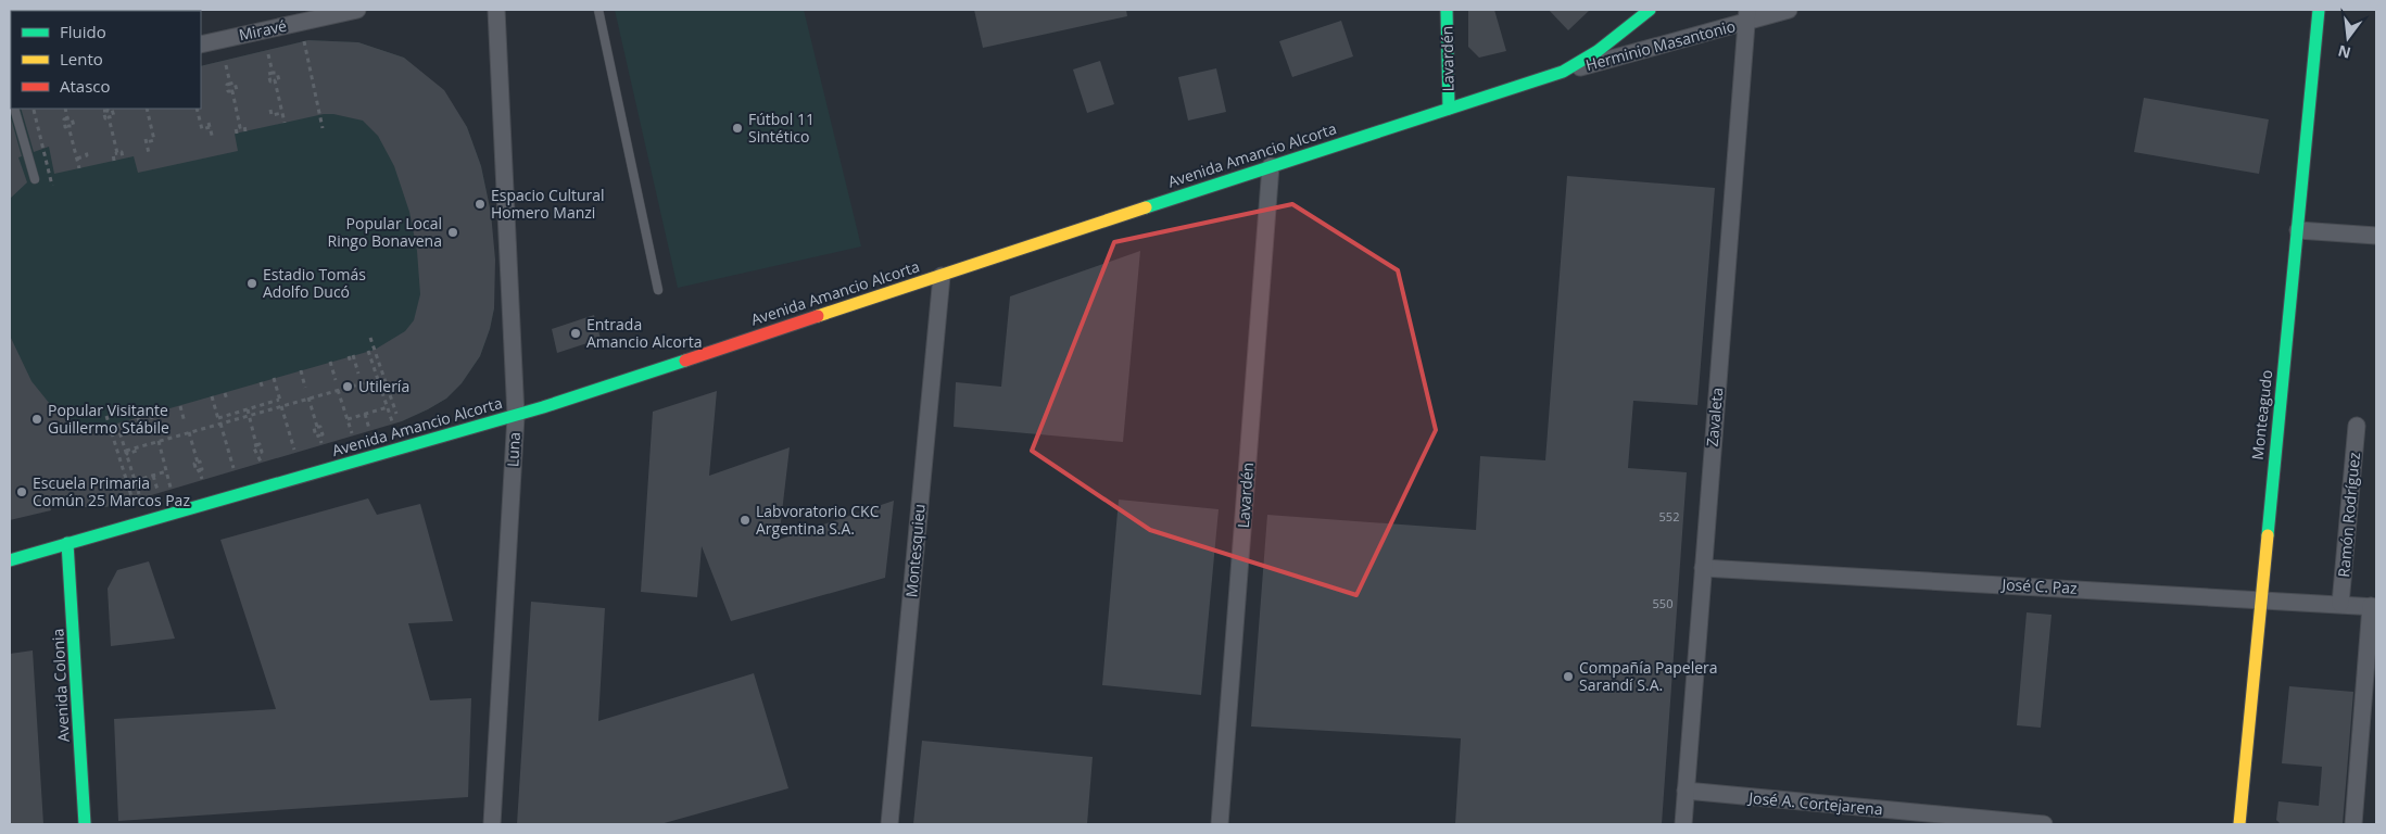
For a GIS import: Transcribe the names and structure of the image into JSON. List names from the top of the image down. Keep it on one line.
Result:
{"streets":{"main road":["Lavardén","Avenida Amancio Alcorta","Monteagudo","Avenida Colonia"],"street":["Miravé","Herminio Masantonio","Zavaleta","Luna","Ramón Rodríguez","Montesquieu","José C. Paz","José A. Cortejarena"]},"crossings":[["Herminio Masantonio","Avenida Amancio Alcorta"],["Herminio Masantonio","Zavaleta"],["Lavardén","Avenida Amancio Alcorta"],["Avenida Amancio Alcorta","Luna"],["Avenida Amancio Alcorta","Montesquieu"],["Avenida Amancio Alcorta","Avenida Colonia"],["Monteagudo","José C. Paz"],["Zavaleta","José C. Paz"],["Zavaleta","José A. Cortejarena"],["Ramón Rodríguez","José C. Paz"]],"places":["Fútbol 11 Sintético","Espacio Cultural Homero Manzi","Popular Local Ringo Bonavena","Estadio Tomás Adolfo Ducó","Entrada Amancio Alcorta","Utilería","Popular Visitante Guillermo Stábile","Escuela Primaria Común 25 Marcos Paz","Labvoratorio CKC Argentina S.A.","Compañía Papelera Sarandí S.A."],"house_numbers":["552","550"],"legend":["Fluido","Lento","Atasco"],"north":"bottom"}
